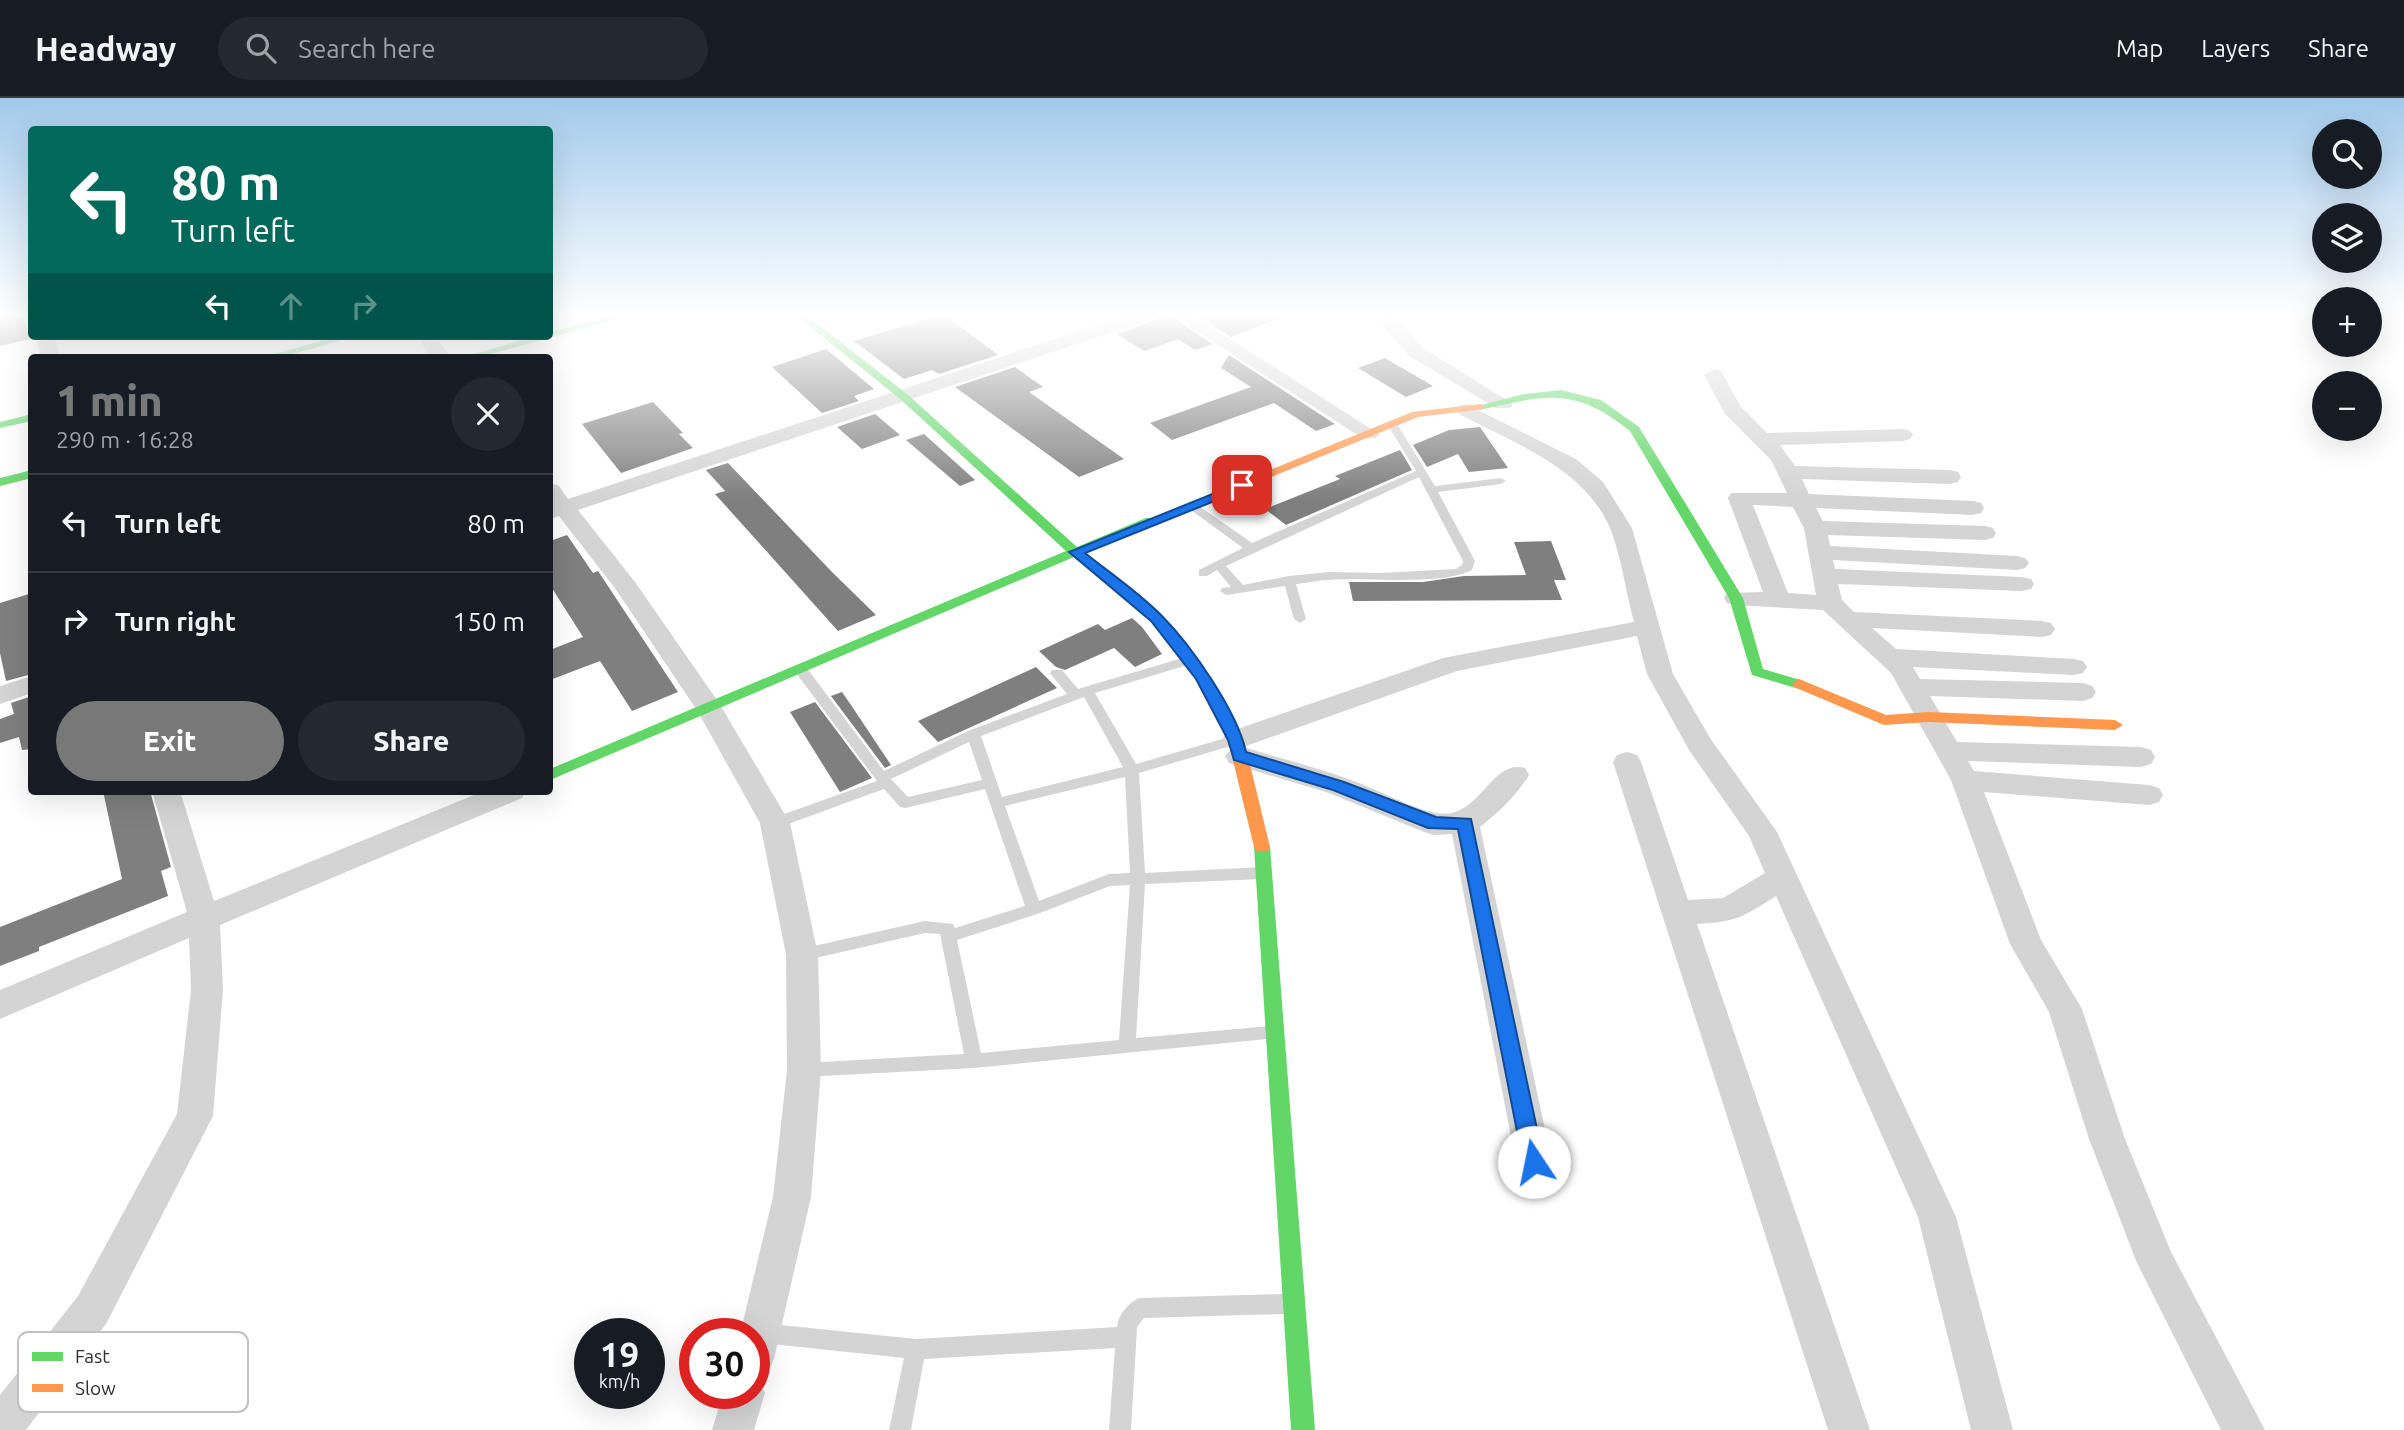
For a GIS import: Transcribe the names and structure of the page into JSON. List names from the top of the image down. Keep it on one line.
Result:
{"legend":["Fast","Slow"],"page":{"header":"Headway","search":"Search here","nav":["Map","Layers","Share"],"map_buttons":["+","−"],"turn":["80 m","Turn left"],"heading":["1 min","290 m · 16:28"],"list":[{"name":"Turn left","value":"80 m"},{"name":"Turn right","value":"150 m"}],"buttons":["Exit","Share"],"speed":"19 km/h","limit":"30"}}
